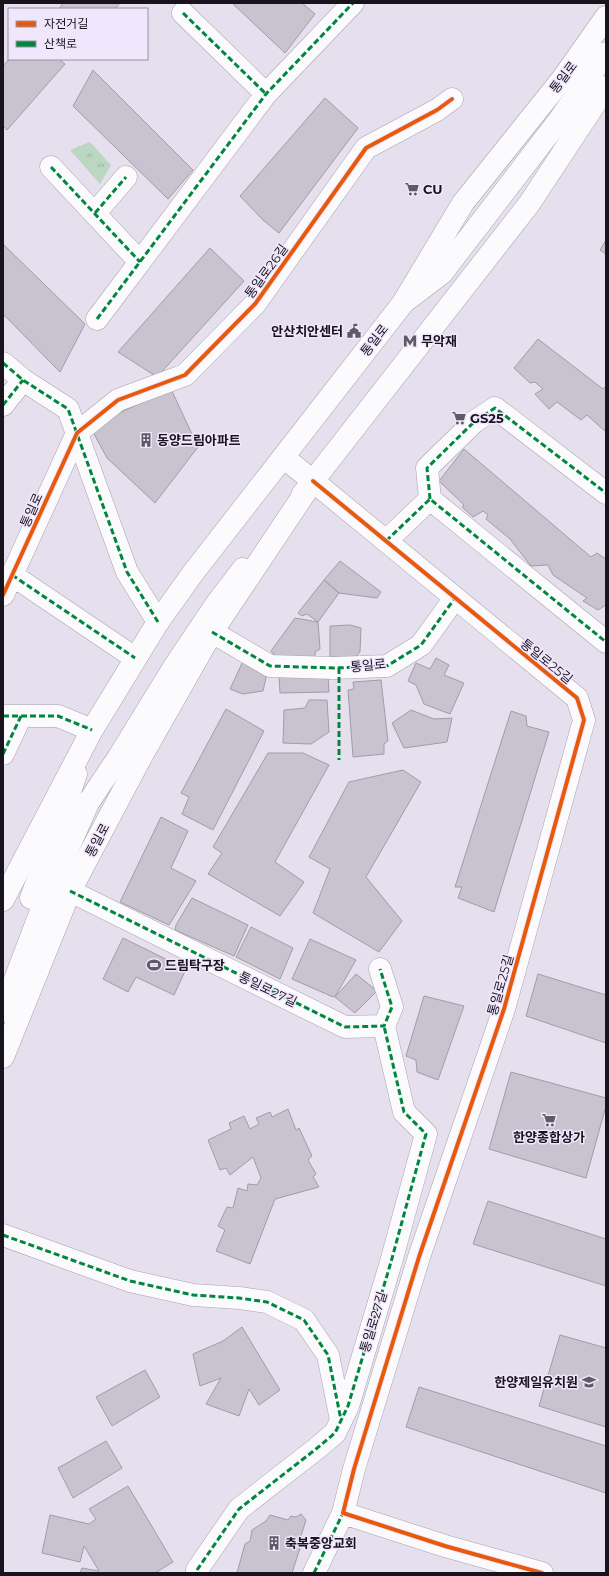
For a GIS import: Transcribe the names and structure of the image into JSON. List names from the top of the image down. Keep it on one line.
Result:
{"streets":{"street":["통일로","통일로26길","통일로25길","통일로27길"]},"crossings":[["통일로","통일로26길"],["통일로","통일로25길"],["통일로","통일로27길"]],"places":{"supermarket":["CU","GS25","한양종합상가"],"public building":["안산치안센터"],"metro station":["무악재"],"building":["동양드림아파트","축복중앙교회"],"sports":["드림탁구장"],"school or university":["한양제일유치원"]},"legend":["자전거길","산책로"]}
